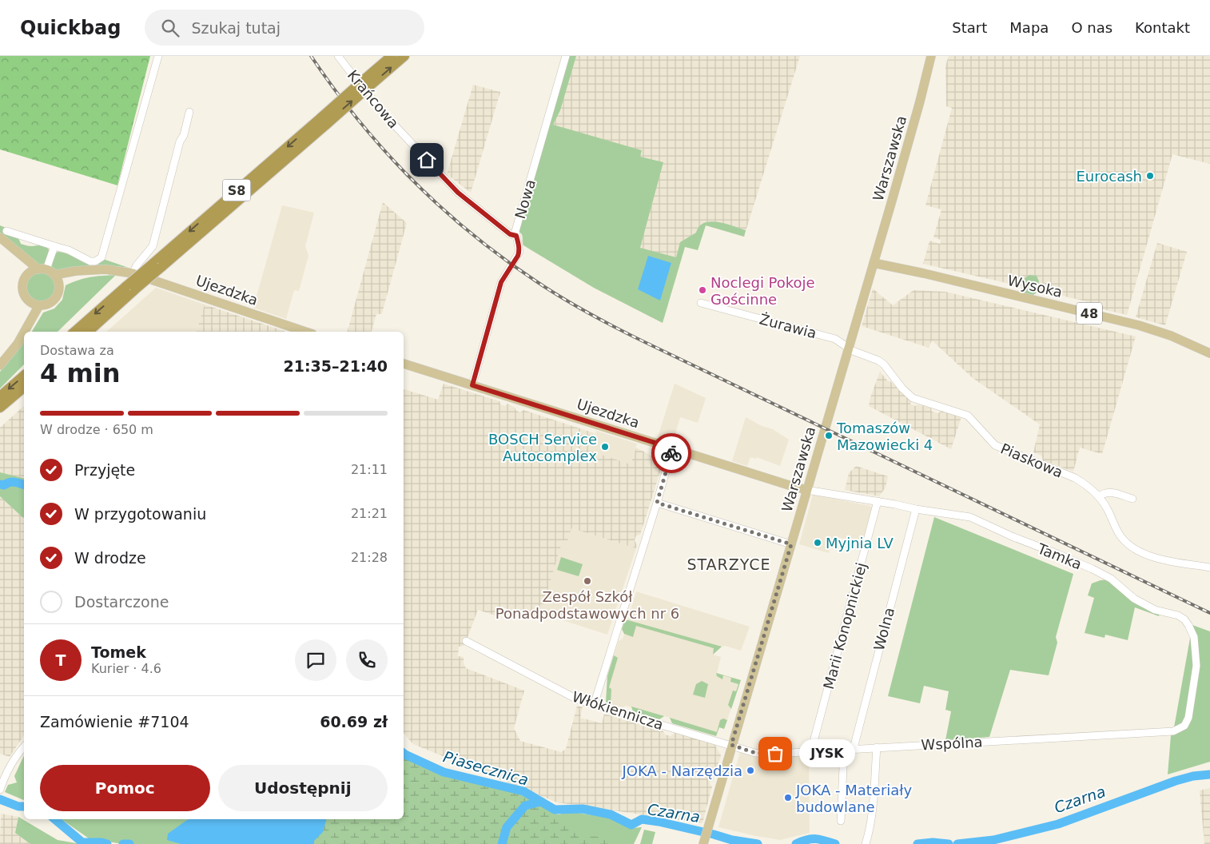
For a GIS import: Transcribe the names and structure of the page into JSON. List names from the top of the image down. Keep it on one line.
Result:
{"streets":{"highway":["S8"],"main road":["Warszawska","Wysoka","Ujezdzka","48"],"street":["Krańcowa","Nowa","Żurawia","Piaskowa","Tamka","Marii Konopnickiej","Wolna","Włókiennicza","Wspólna"]},"crossings":[["Krańcowa","Nowa"],["Warszawska","Wysoka"],["Warszawska","Ujezdzka"],["Warszawska","Żurawia"],["Warszawska","Piaskowa"],["Warszawska","Tamka"],["Warszawska","Włókiennicza"],["Warszawska","Wspólna"],["Nowa","Ujezdzka"],["Ujezdzka","Tamka"],["Żurawia","Piaskowa"],["Tamka","Marii Konopnickiej"],["Tamka","Wolna"],["Tamka","Wspólna"],["Marii Konopnickiej","Wspólna"],["Wolna","Wspólna"],["Włókiennicza","Wspólna"]],"districts":["STARZYCE"],"water":["Piasecznica","Czarna"],"places":["Eurocash","Noclegi Pokoje Gościnne","Tomaszów Mazowiecki 4","BOSCH Service Autocomplex","Myjnia LV","Zespół Szkół Ponadpodstawowych nr 6","JYSK","JOKA - Narzędzia","JOKA - Materiały budowlane"],"page":{"header":"Quickbag","search":"Szukaj tutaj","nav":["Start","Mapa","O nas","Kontakt"],"heading":["4 min","Dostawa za","21:35–21:40"],"panel":["Tomek","Kurier · 4.6","Zamówienie #7104","60.69 zł"],"bar":"W drodze · 650 m","list":[["Przyjęte","21:11"],["W przygotowaniu","21:21"],["W drodze","21:28"],"Dostarczone"],"round":"T","bubble":"JYSK","buttons":["Pomoc","Udostępnij"]}}
